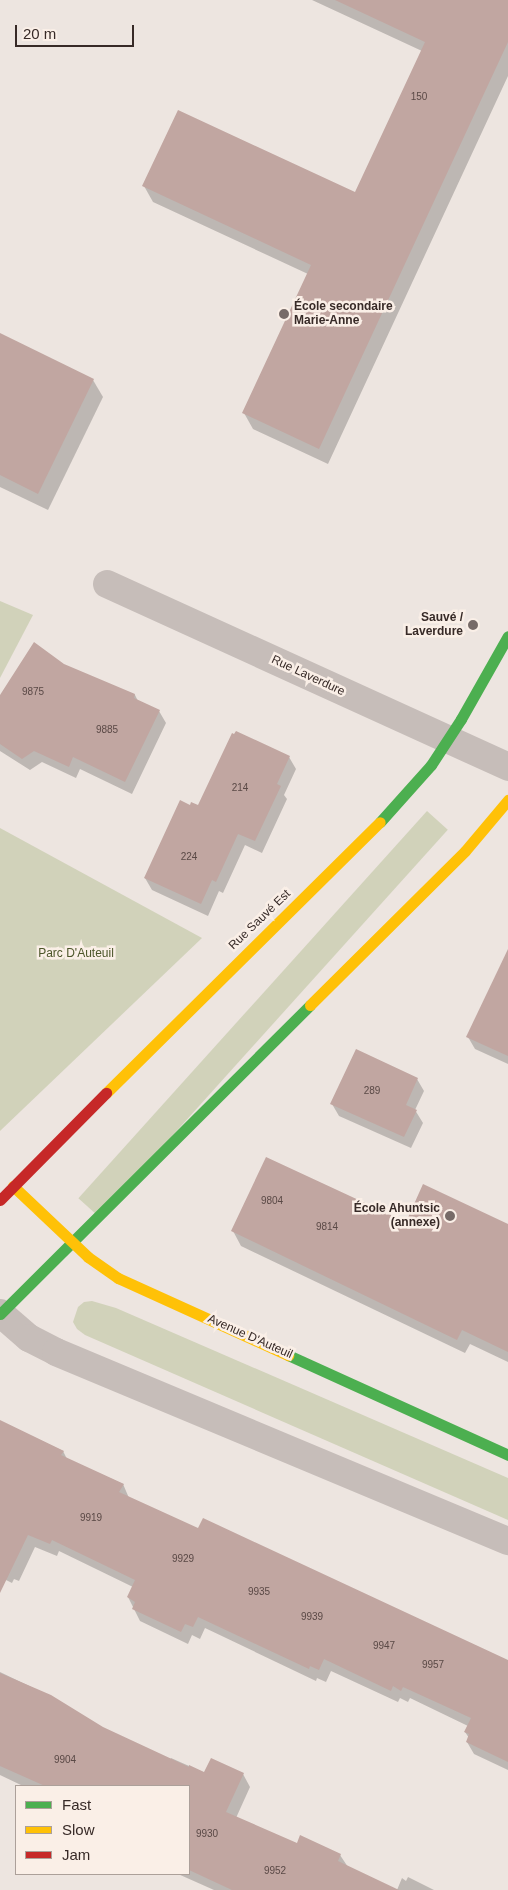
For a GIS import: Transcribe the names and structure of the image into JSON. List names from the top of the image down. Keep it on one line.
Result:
{"streets":{"main road":["Rue Sauvé Est","Avenue D'Auteuil"],"street":["Rue Laverdure"]},"crossings":[["Rue Laverdure","Rue Sauvé Est"],["Rue Sauvé Est","Avenue D'Auteuil"]],"parks":["Parc D'Auteuil"],"places":["École secondaire Marie-Anne","Sauvé / Laverdure","École Ahuntsic (annexe)"],"house_numbers":["150","9875","9885","214","224","289","9804","9814","9919","9929","9935","9939","9947","9957","9904","9930","9952"],"legend":["Fast","Slow","Jam"],"scale_bar":"20 m"}
